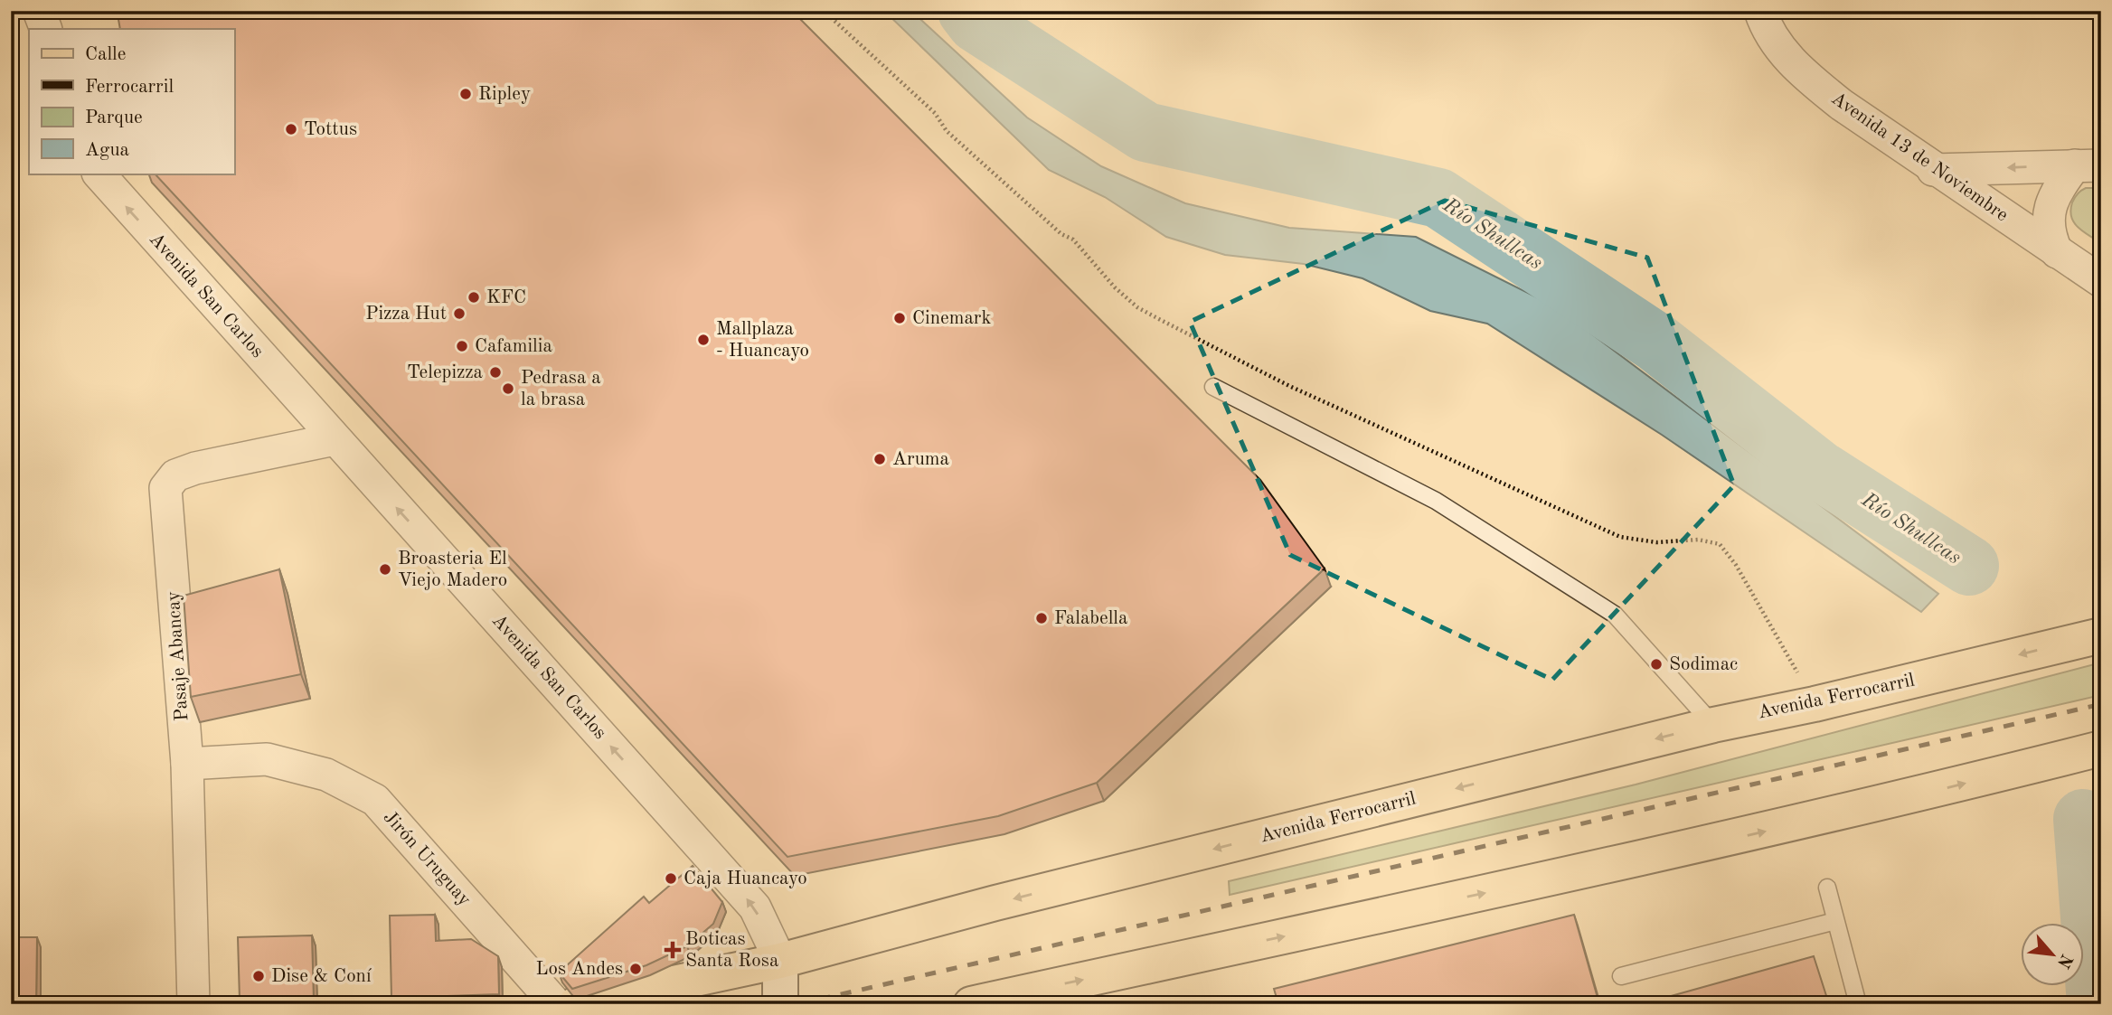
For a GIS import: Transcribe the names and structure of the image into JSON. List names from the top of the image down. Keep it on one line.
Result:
{"streets":{"main road":["Avenida San Carlos","Avenida Ferrocarril"],"street":["Avenida 13 de Noviembre","Pasaje Abancay","Jirón Uruguay"]},"crossings":[["Avenida San Carlos","Pasaje Abancay"],["Avenida San Carlos","Avenida Ferrocarril"],["Pasaje Abancay","Jirón Uruguay"]],"one_way":["Avenida San Carlos"],"water":["Río Shullcas"],"places":{"other":["Ripley","Tottus","KFC","Pizza Hut","Cinemark","Mallplaza - Huancayo","Cafamilia","Telepizza","Pedrasa a la brasa","Aruma","Broasteria El Viejo Madero","Falabella","Sodimac","Caja Huancayo","Los Andes","Dise & Coní"],"health":["Boticas Santa Rosa"]},"legend":["Calle","Ferrocarril","Parque","Agua"],"north":"bottom right"}
